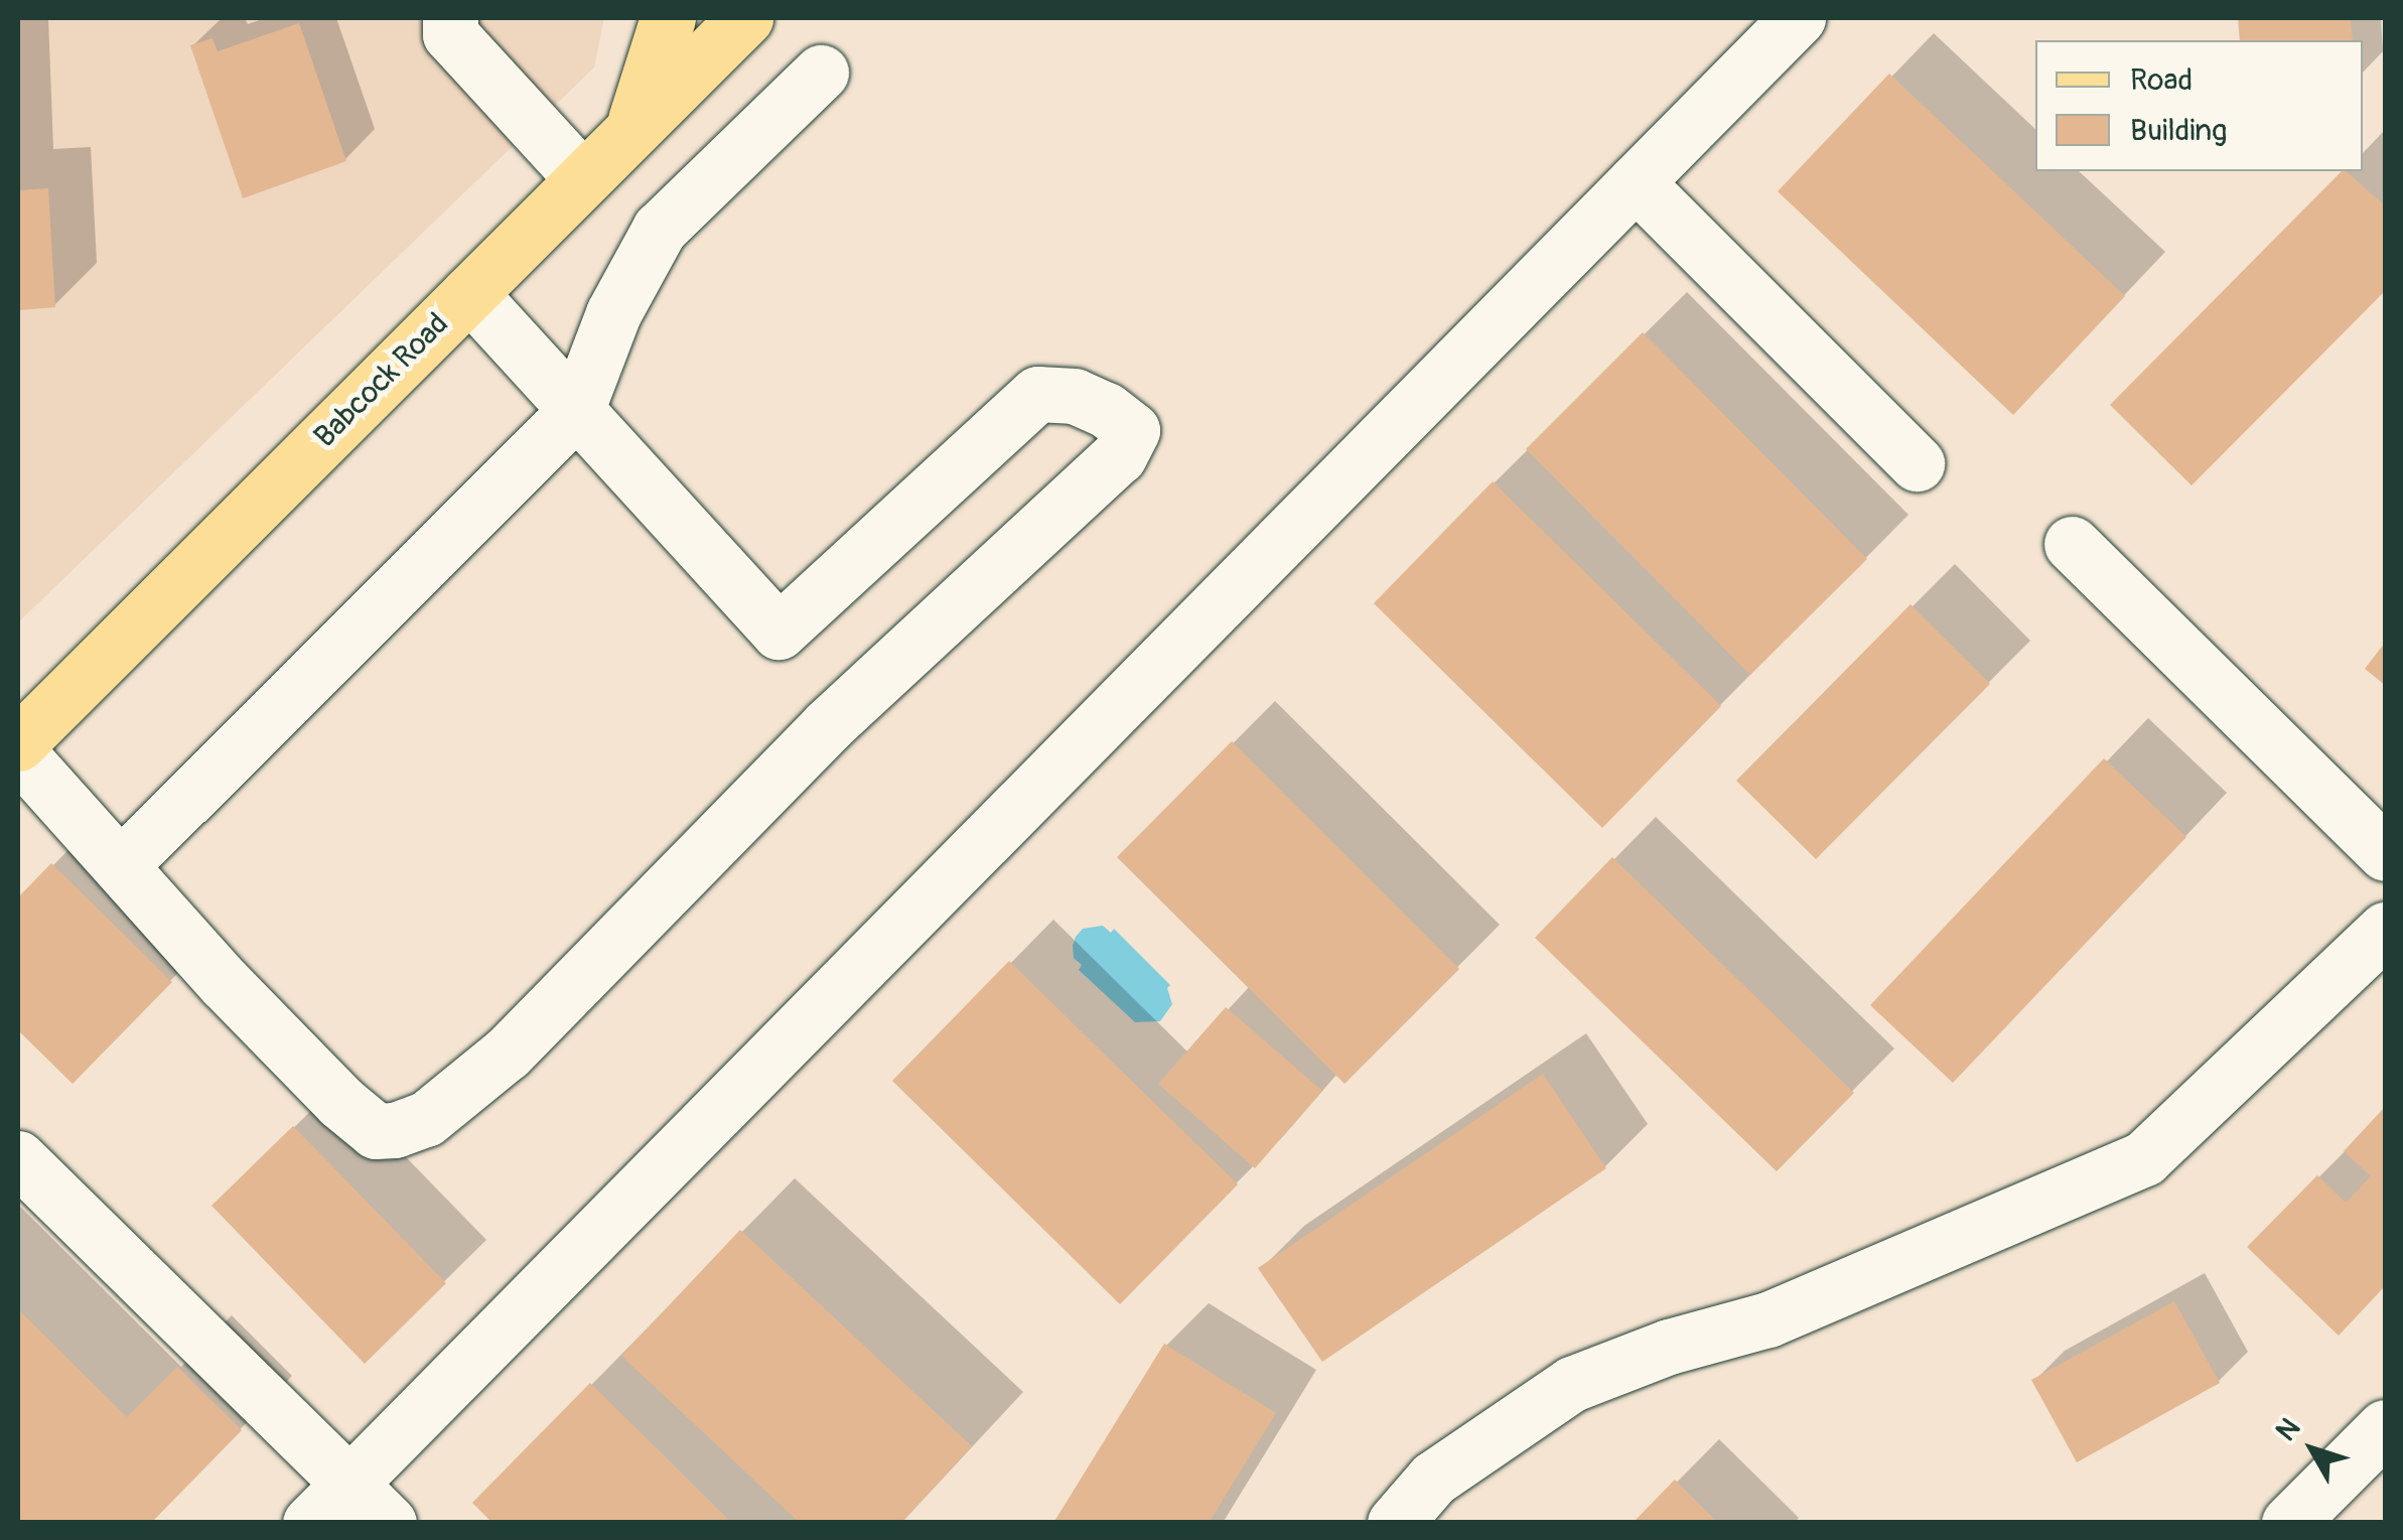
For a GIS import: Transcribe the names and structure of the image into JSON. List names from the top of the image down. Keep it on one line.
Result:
{"streets":{"main road":["Babcock Road"]},"legend":["Road","Building"],"north":"top left"}
